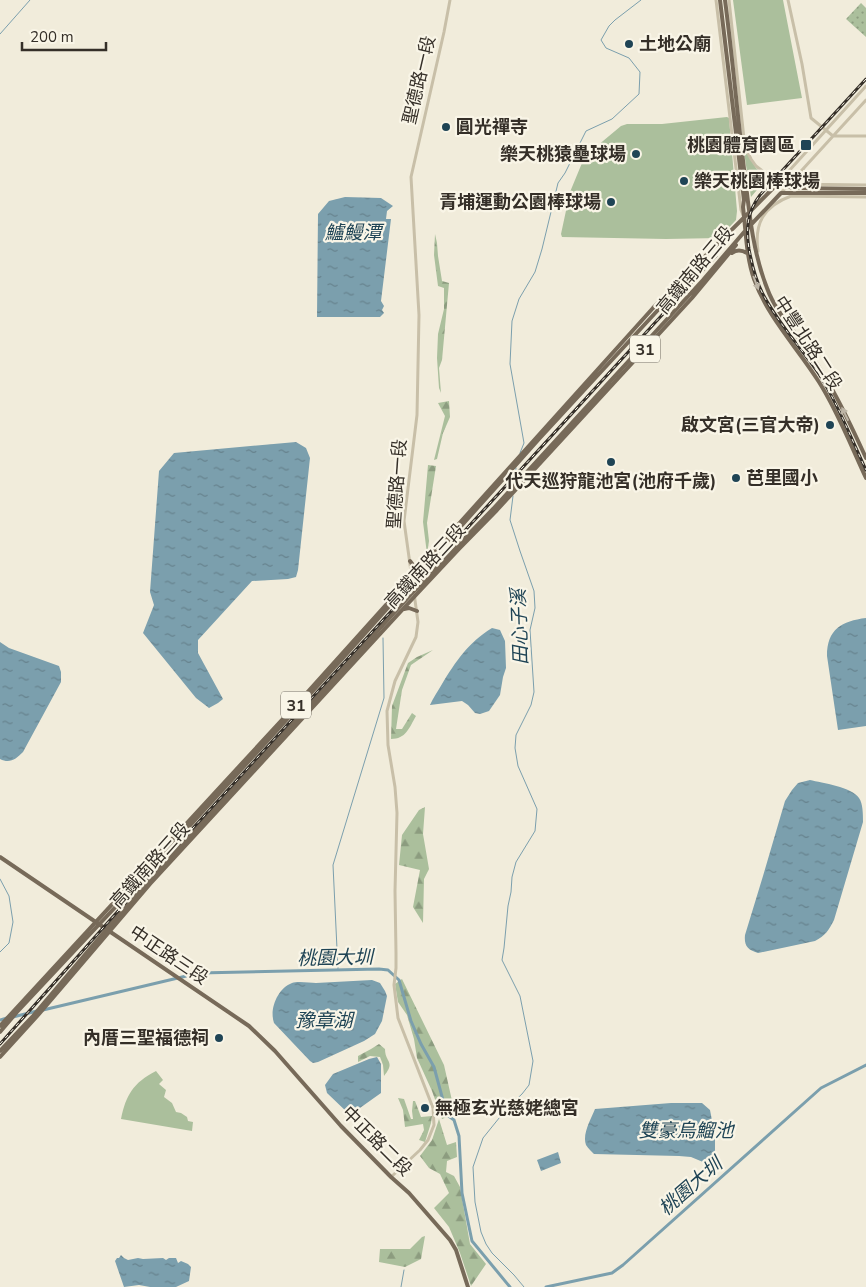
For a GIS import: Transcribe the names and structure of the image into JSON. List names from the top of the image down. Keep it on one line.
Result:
{"streets":{"main road":["高鐵南路三段","中豐北路二段","31","中正路三段","中正路二段"],"street":["聖德路一段"]},"crossings":[["聖德路一段","高鐵南路三段"],["聖德路一段","中正路二段"],["高鐵南路三段","中豐北路二段"],["高鐵南路三段","31"],["高鐵南路三段","中正路三段"],["中豐北路二段","31"],["31","中正路三段"],["中正路三段","中正路二段"]],"water":["鱸鰻潭","田心子溪","桃園大圳","豫章湖","雙豪烏鰡池"],"places":{"other":["土地公廟","圓光禪寺","樂天桃猿壘球場","樂天桃園棒球場","青埔運動公園棒球場","啟文宮(三官大帝)","代天巡狩龍池宮(池府千歲)","芭里國小","內厝三聖福德祠","無極玄光慈姥總宮"],"transit":["桃園體育園區"]},"scale_bar":"200 m"}
